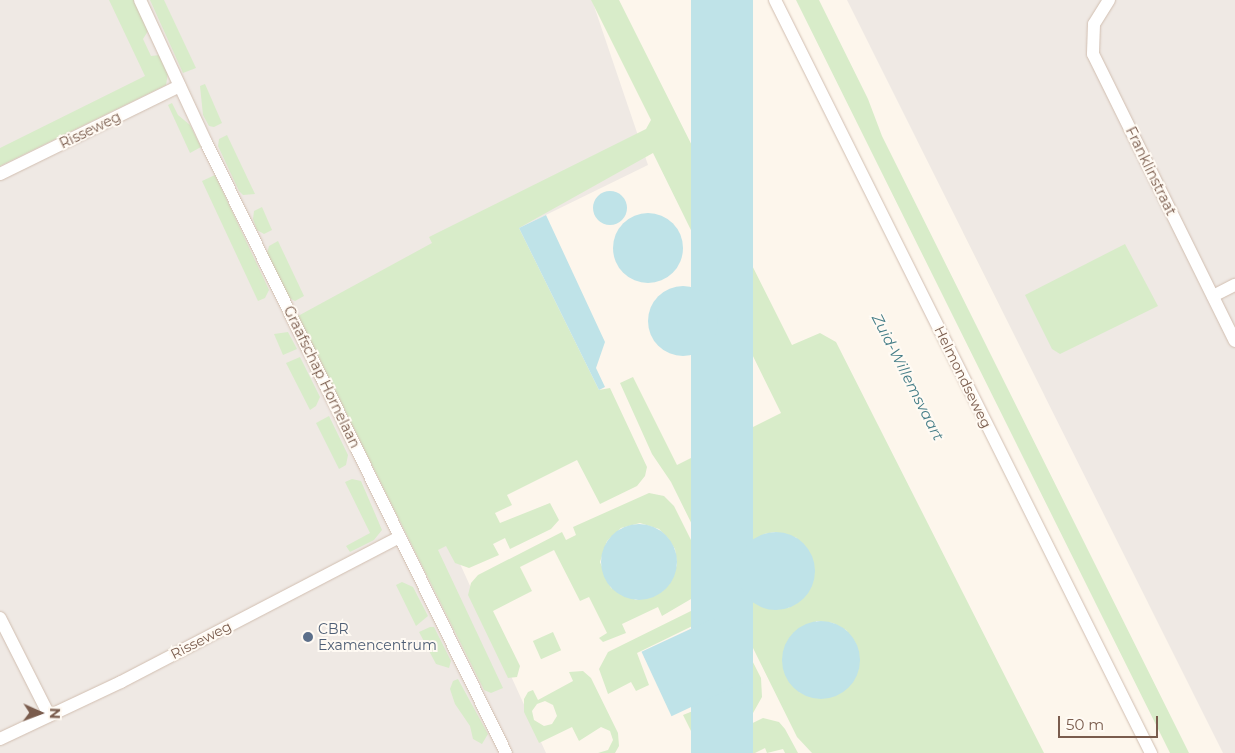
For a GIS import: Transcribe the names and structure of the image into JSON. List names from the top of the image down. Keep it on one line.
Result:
{"streets":{"street":["Risseweg","Franklinstraat","Graafschap Hornelaan","Helmondseweg"]},"crossings":[["Risseweg","Graafschap Hornelaan"]],"water":["Zuid-Willemsvaart"],"places":["CBR Examencentrum"],"scale_bar":"50 m","north":"right"}
